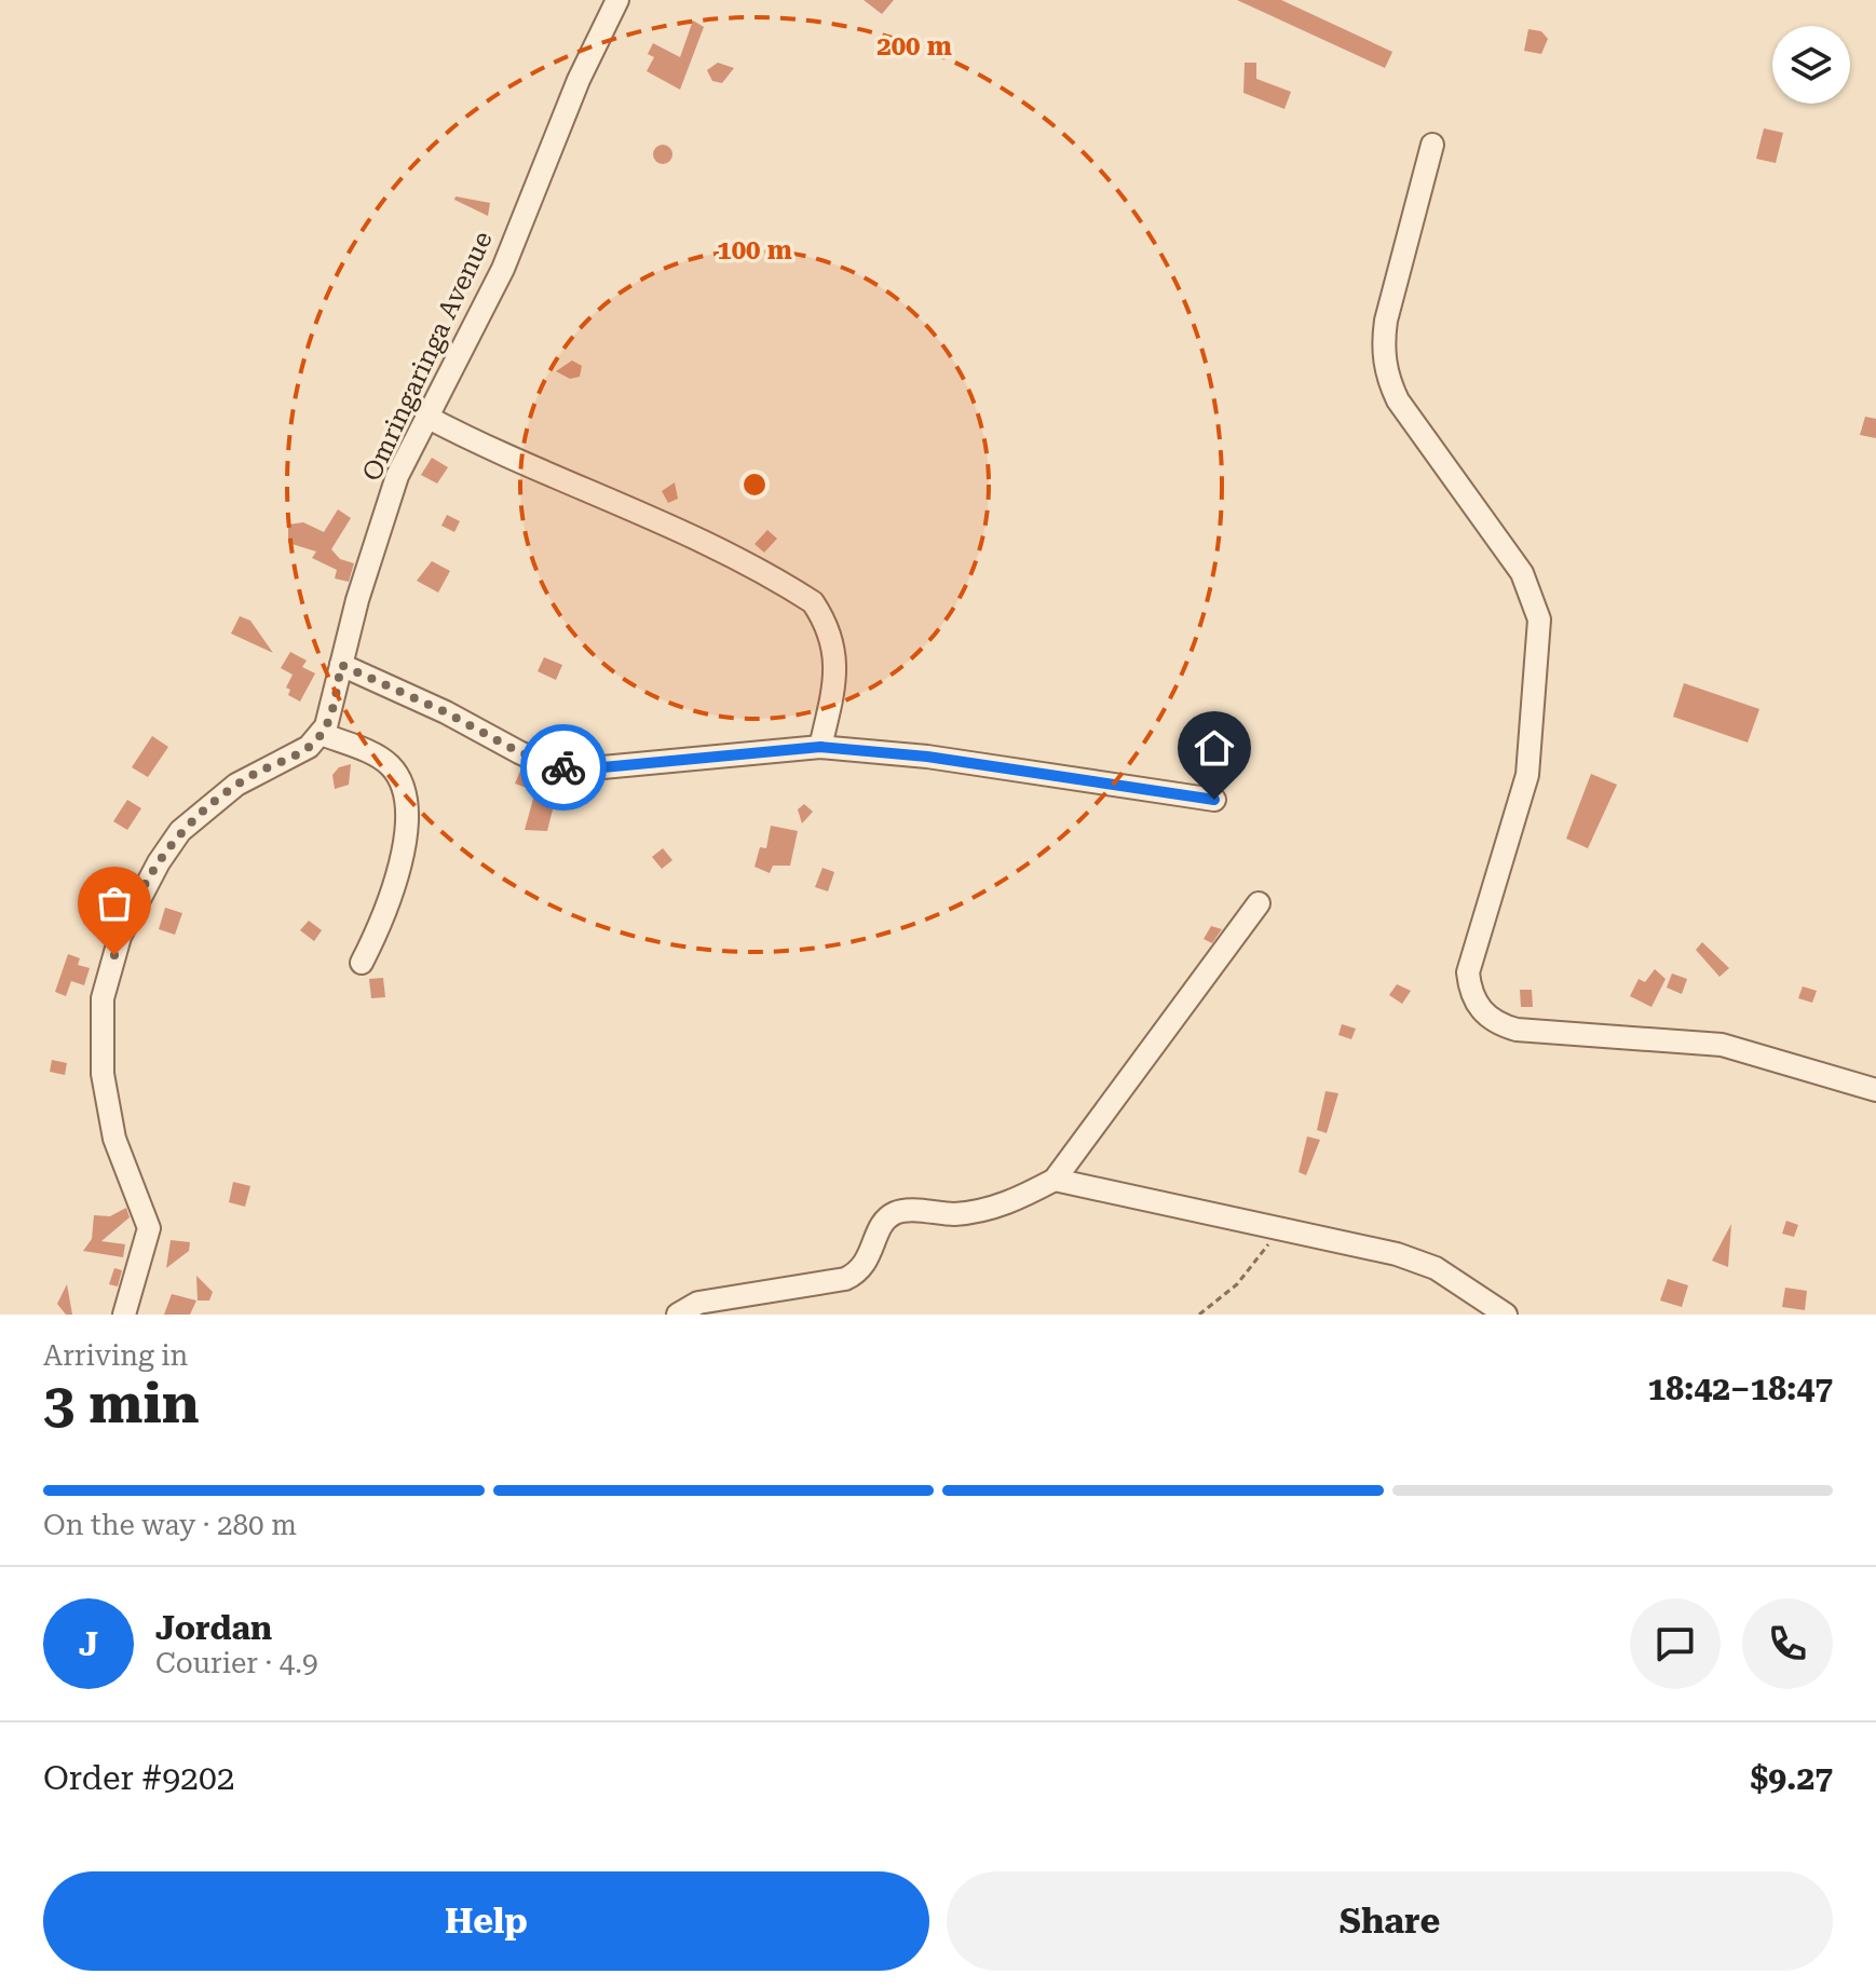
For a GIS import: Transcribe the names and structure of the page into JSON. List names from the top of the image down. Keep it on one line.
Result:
{"streets":{"street":["Omringaringa Avenue"]},"page":{"heading":["3 min","Arriving in","18:42–18:47"],"panel":["Jordan","Courier · 4.9","Order #9202","$9.27"],"bar":"On the way · 280 m","round":"J","buttons":["Help","Share"]},"rings":["200 m","100 m"]}
